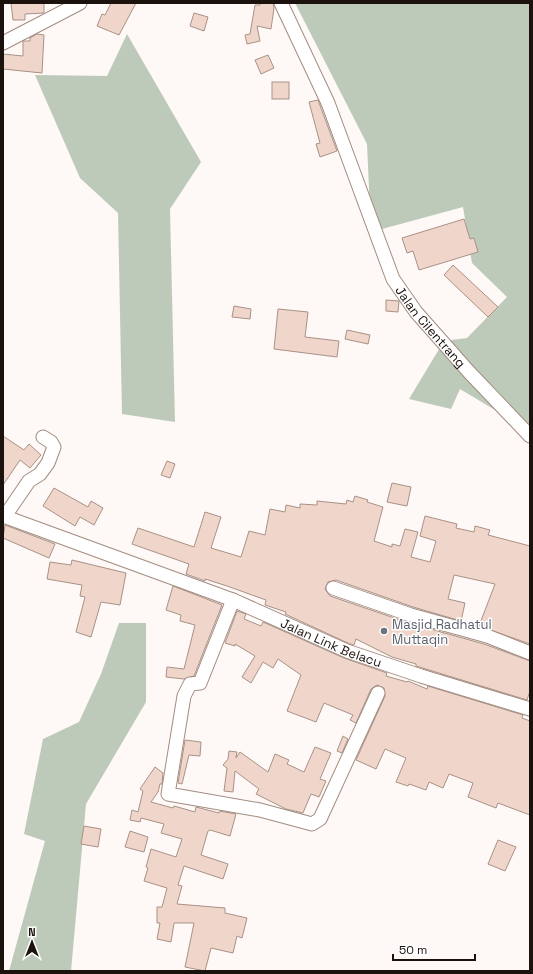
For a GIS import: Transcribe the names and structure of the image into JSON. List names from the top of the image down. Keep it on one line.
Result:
{"streets":{"street":["Jalan Cilentrang","Jalan Link Belacu"]},"places":["Masjid Radhatul Muttaqin"],"scale_bar":"50 m","north":"top"}
